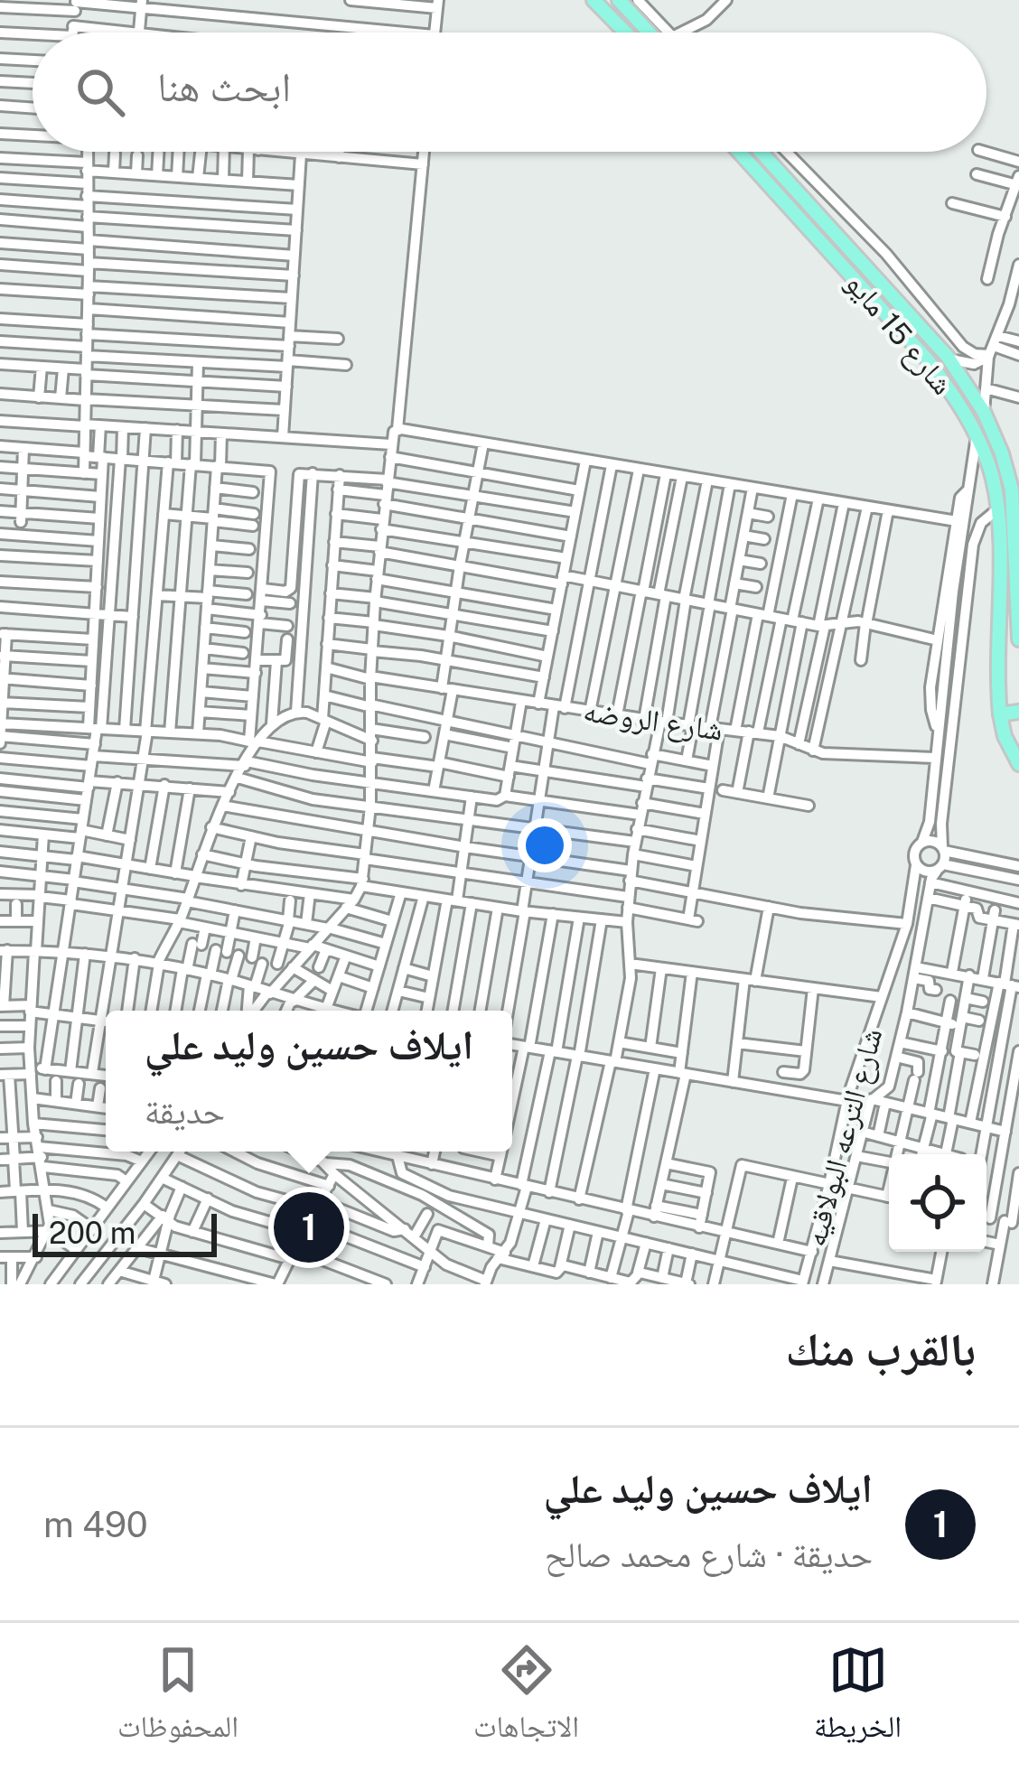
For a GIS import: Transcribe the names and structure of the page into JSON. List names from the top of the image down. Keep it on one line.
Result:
{"streets":{"main road":["شارع 15 مايو"],"street":["شارع الروضه","شارع الترعه البولاقيه"]},"scale_bar":"200 m","page":{"search":"ابحث هنا","popup":["ايلاف حسين وليد علي","حديقة"],"pins":"1","scale":"200 m","heading":"بالقرب منك","list":[{"mark":"1","name":"ايلاف حسين وليد علي","note":"حديقة · شارع محمد صالح","value":"490 m"}],"nav":["الخريطة","الاتجاهات","المحفوظات"]}}
